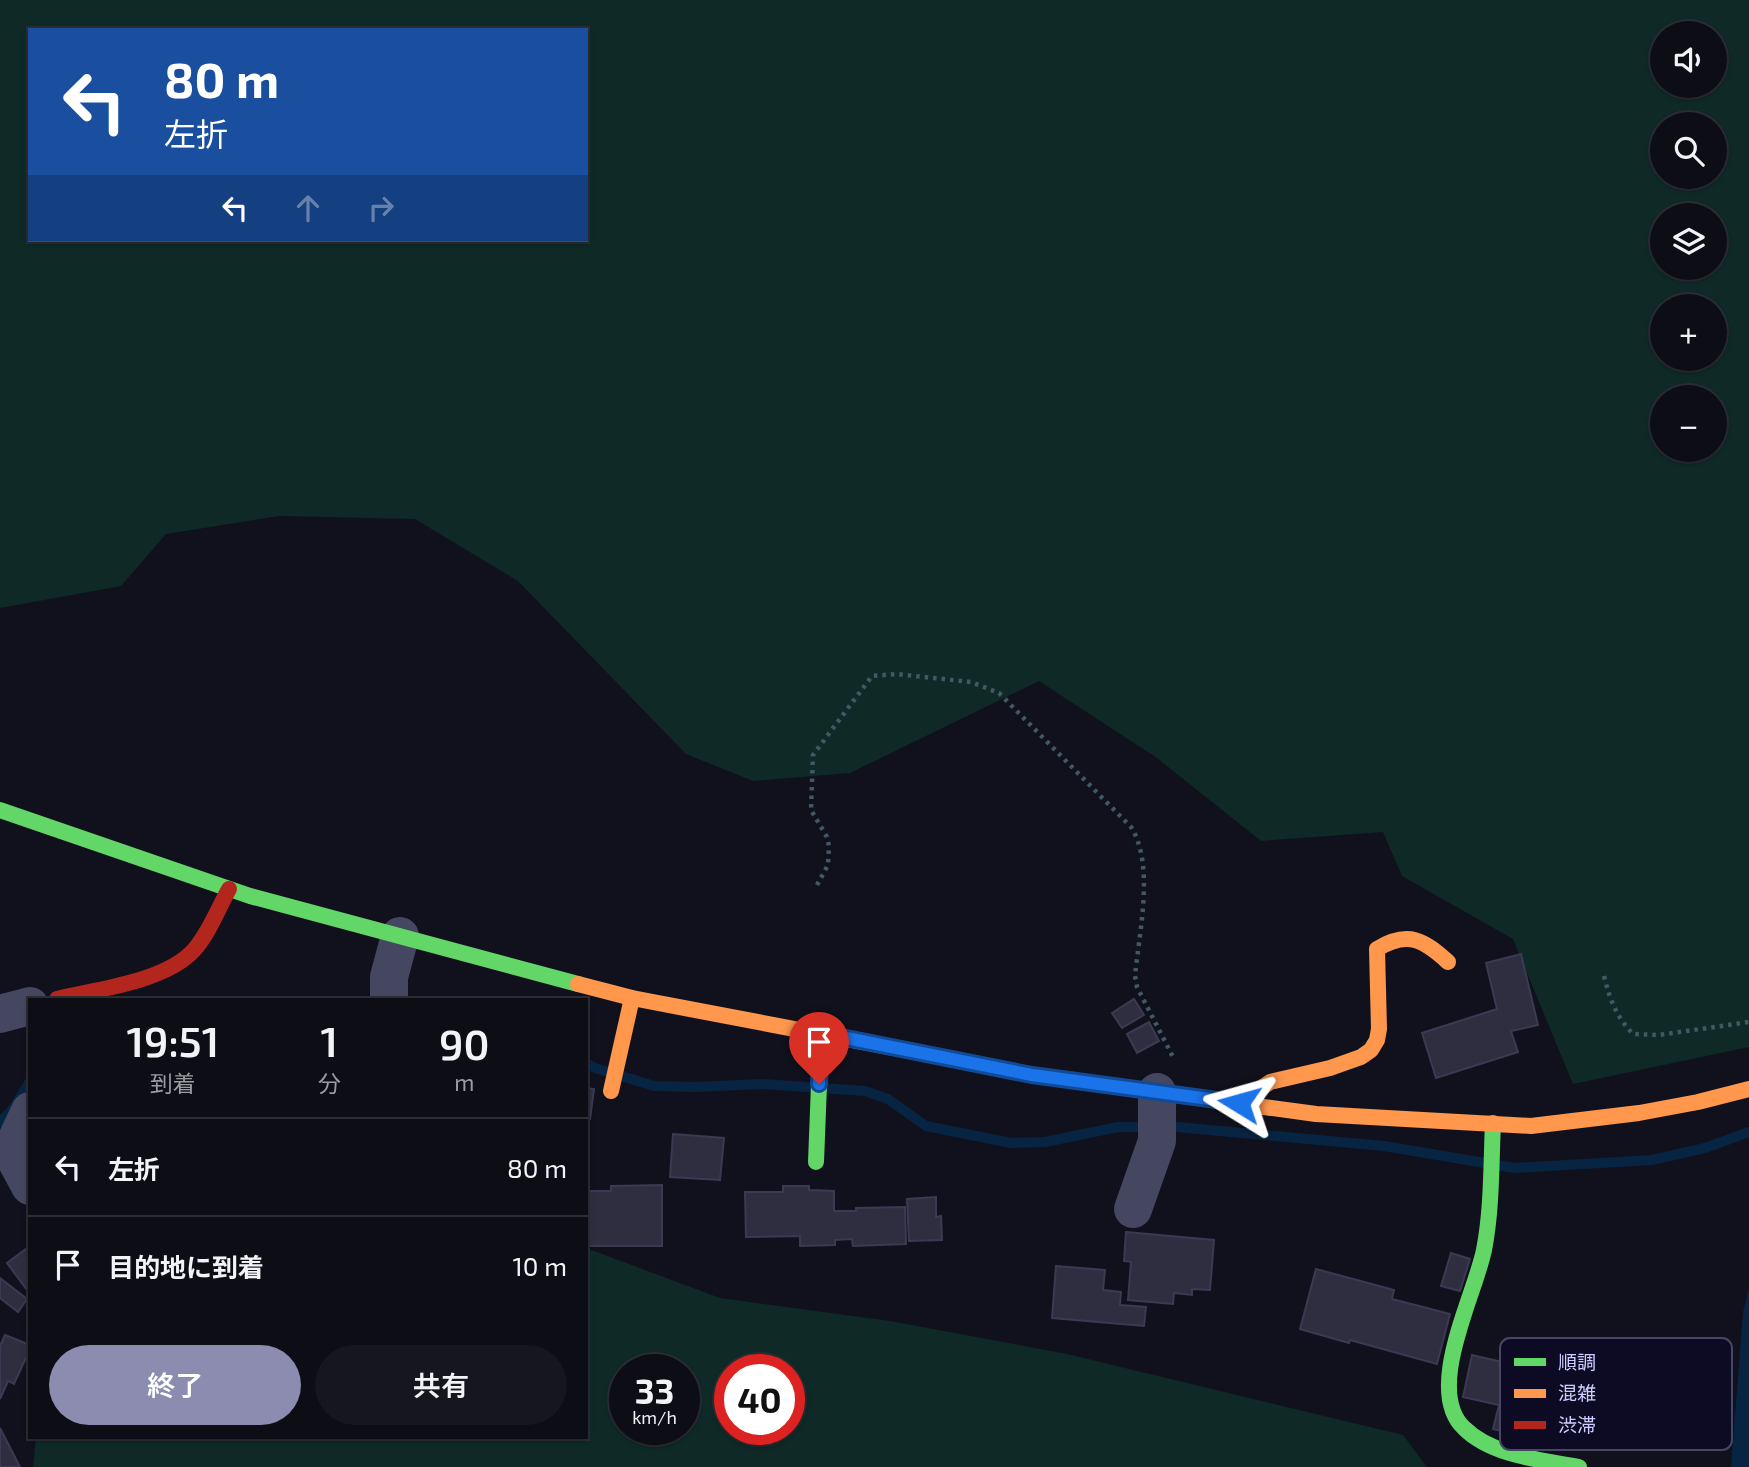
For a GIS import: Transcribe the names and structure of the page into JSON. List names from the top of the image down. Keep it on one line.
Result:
{"legend":["順調","混雑","渋滞"],"page":{"map_buttons":["+","−"],"turn":["80 m","左折"],"eta":["19:51","到着","1","分","90","m"],"list":[{"name":"左折","value":"80 m"},{"name":"目的地に到着","value":"10 m"}],"buttons":["終了","共有"],"speed":"33 km/h","limit":"40"}}
